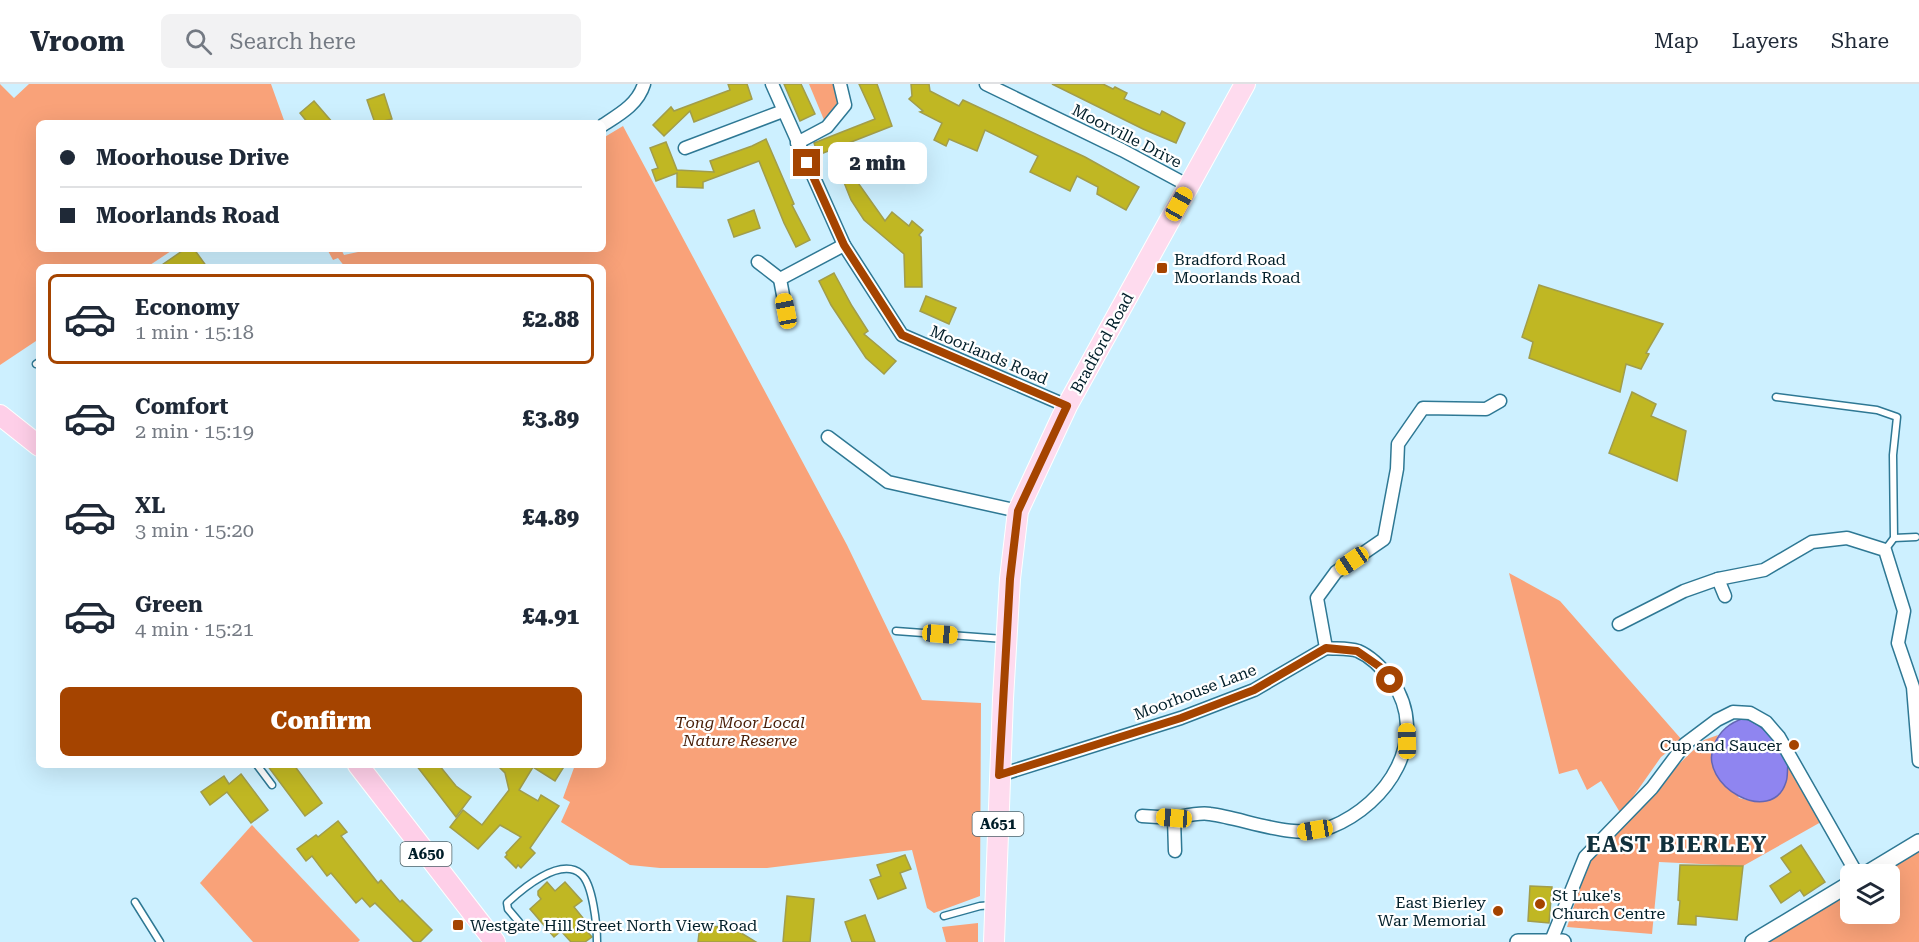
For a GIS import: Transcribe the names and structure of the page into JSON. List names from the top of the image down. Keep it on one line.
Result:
{"streets":{"highway":["A650"],"main road":["Bradford Road","A651"],"street":["Moorville Drive","Moorlands Road","Moorhouse Lane"]},"crossings":[["Moorville Drive","Bradford Road"],["Bradford Road","Moorlands Road"],["Bradford Road","Moorhouse Lane"]],"districts":["EAST BIERLEY"],"parks":["Tong Moor Local Nature Reserve"],"places":{"transit":["Bradford Road Moorlands Road","Westgate Hill Street North View Road"],"other":["Cup and Saucer","St Luke's Church Centre","East Bierley War Memorial"]},"page":{"header":"Vroom","search":"Search here","nav":["Map","Layers","Share"],"banner":["Moorhouse Drive","Moorlands Road"],"bubble":"2 min","list":[{"name":"Economy","note":"1 min · 15:18","value":"£2.88"},{"name":"Comfort","note":"2 min · 15:19","value":"£3.89"},{"name":"XL","note":"3 min · 15:20","value":"£4.89"},{"name":"Green","note":"4 min · 15:21","value":"£4.91"}],"buttons":"Confirm"}}
